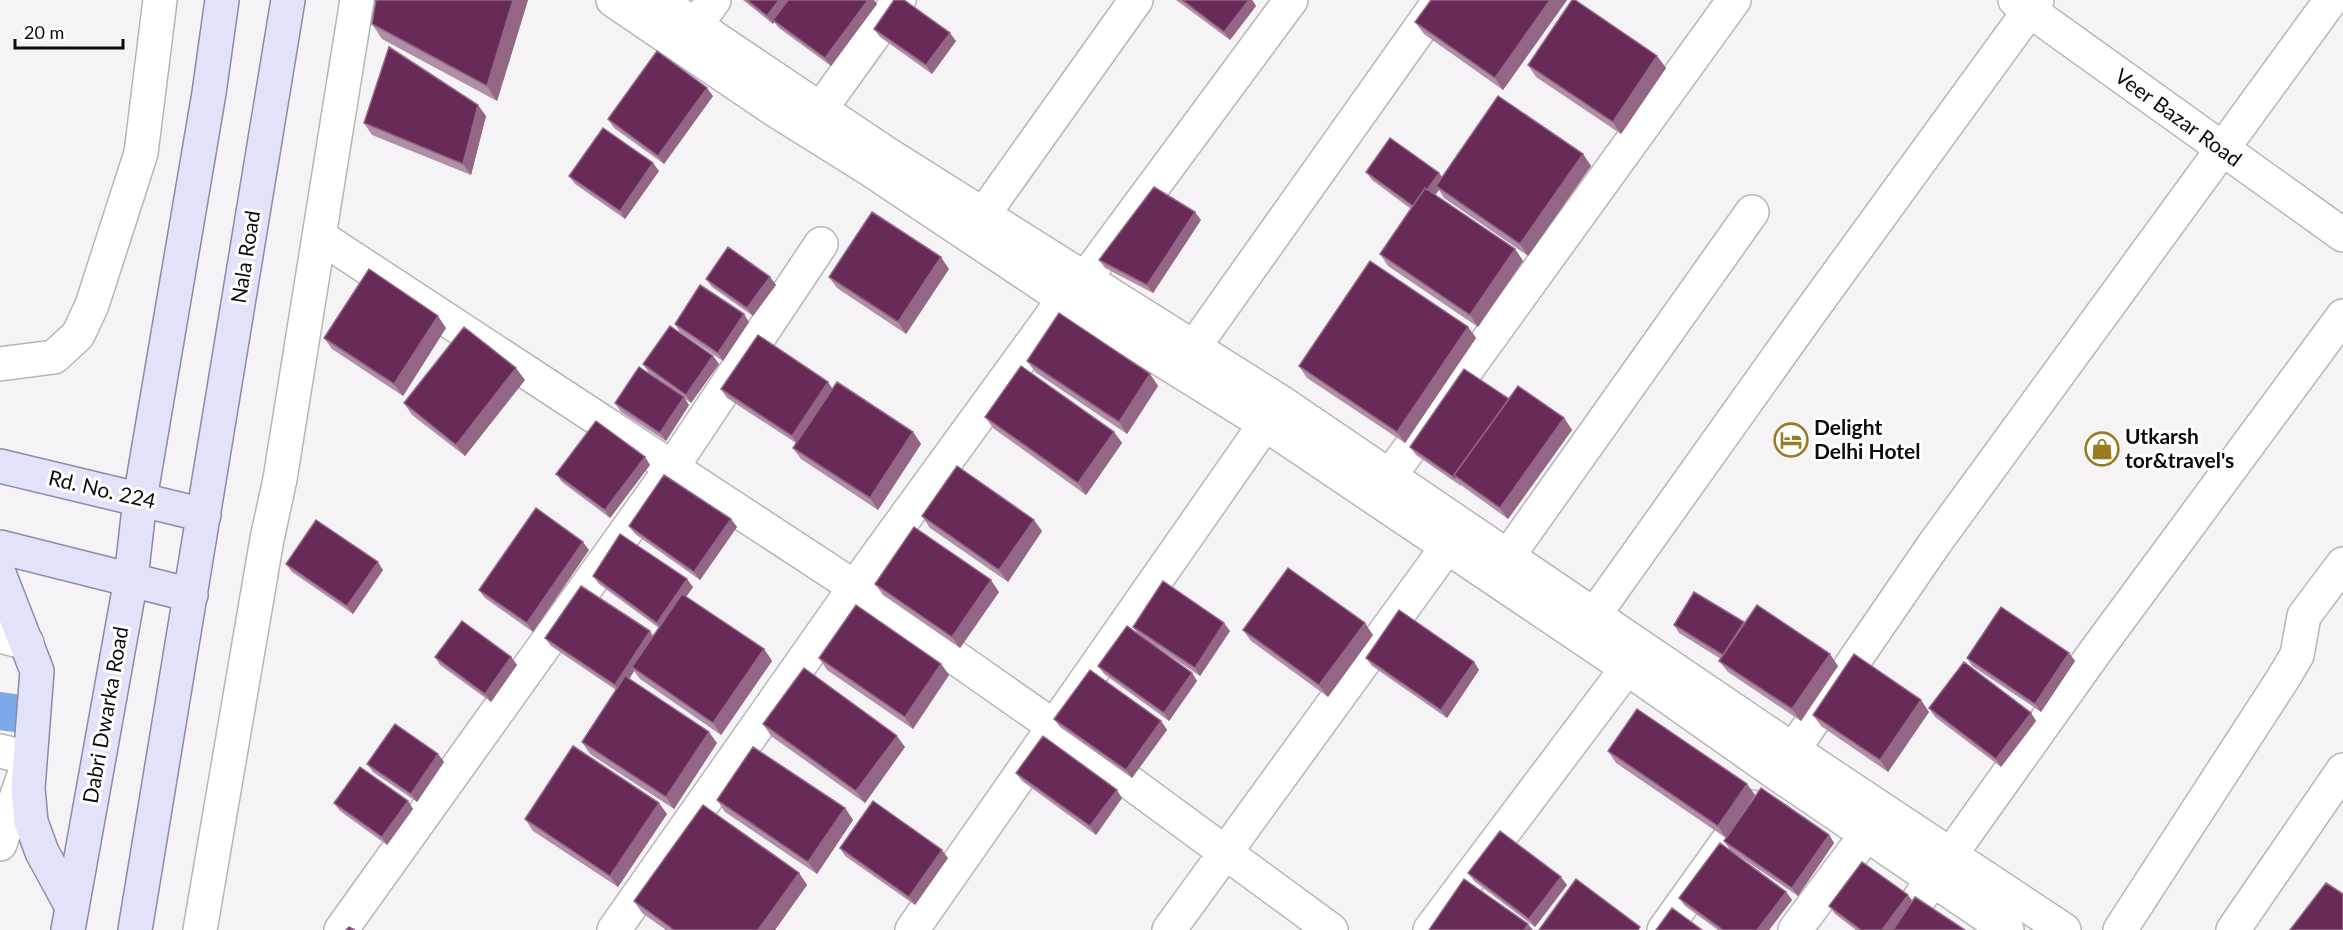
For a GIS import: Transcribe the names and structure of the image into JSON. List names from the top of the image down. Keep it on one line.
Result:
{"streets":{"main road":["Nala Road","Rd. No. 224","Dabri Dwarka Road"],"street":["Veer Bazar Road"]},"crossings":[["Nala Road","Rd. No. 224"],["Rd. No. 224","Dabri Dwarka Road"]],"places":{"hotel":["Delight Delhi Hotel"],"shop":["Utkarsh tor&travel's"]},"scale_bar":"20 m"}
